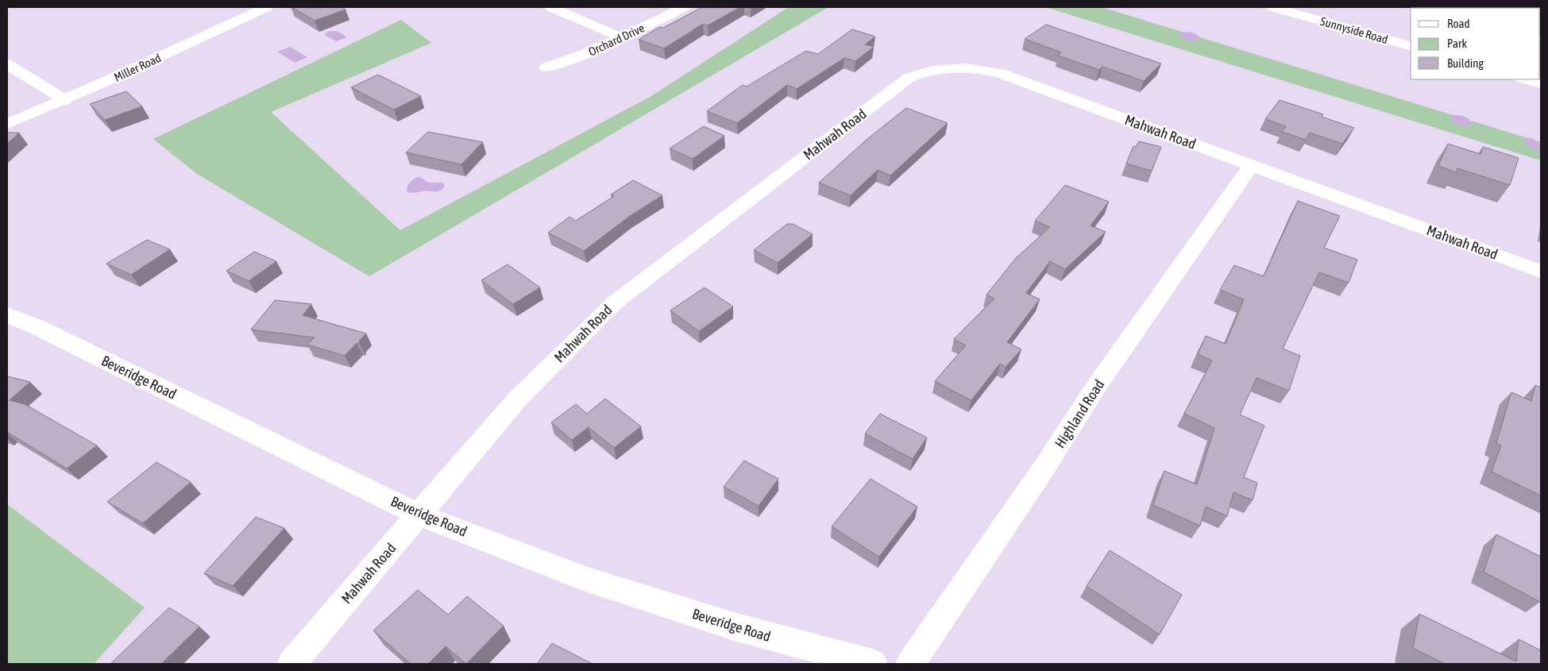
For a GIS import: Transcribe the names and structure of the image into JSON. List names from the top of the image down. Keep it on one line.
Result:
{"streets":{"street":["Sunnyside Road","Orchard Drive","Miller Road","Mahwah Road","Beveridge Road","Highland Road"]},"crossings":[["Mahwah Road","Beveridge Road"],["Mahwah Road","Highland Road"]],"legend":["Road","Park","Building"]}
